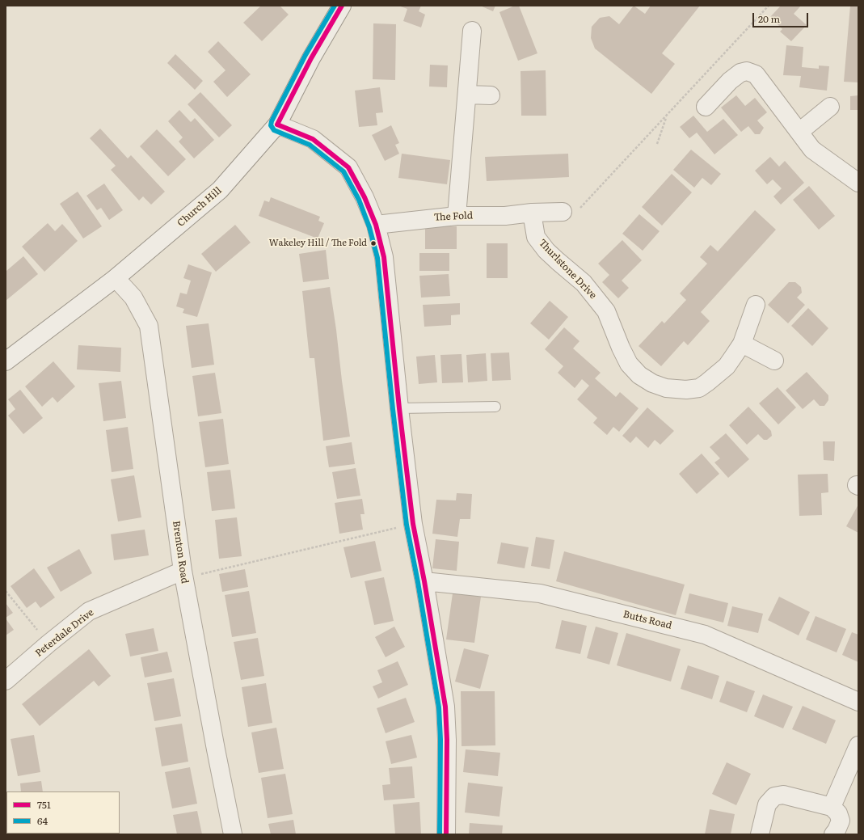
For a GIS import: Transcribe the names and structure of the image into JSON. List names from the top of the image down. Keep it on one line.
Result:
{"streets":{"street":["Church Hill","The Fold","Thurlstone Drive","Brenton Road","Butts Road","Peterdale Drive"]},"crossings":[["Church Hill","Brenton Road"],["The Fold","Thurlstone Drive"],["Brenton Road","Peterdale Drive"]],"places":["Wakeley Hill / The Fold"],"lines":["transit line 751","transit line 64"],"legend":["751","64"],"scale_bar":"20 m"}
